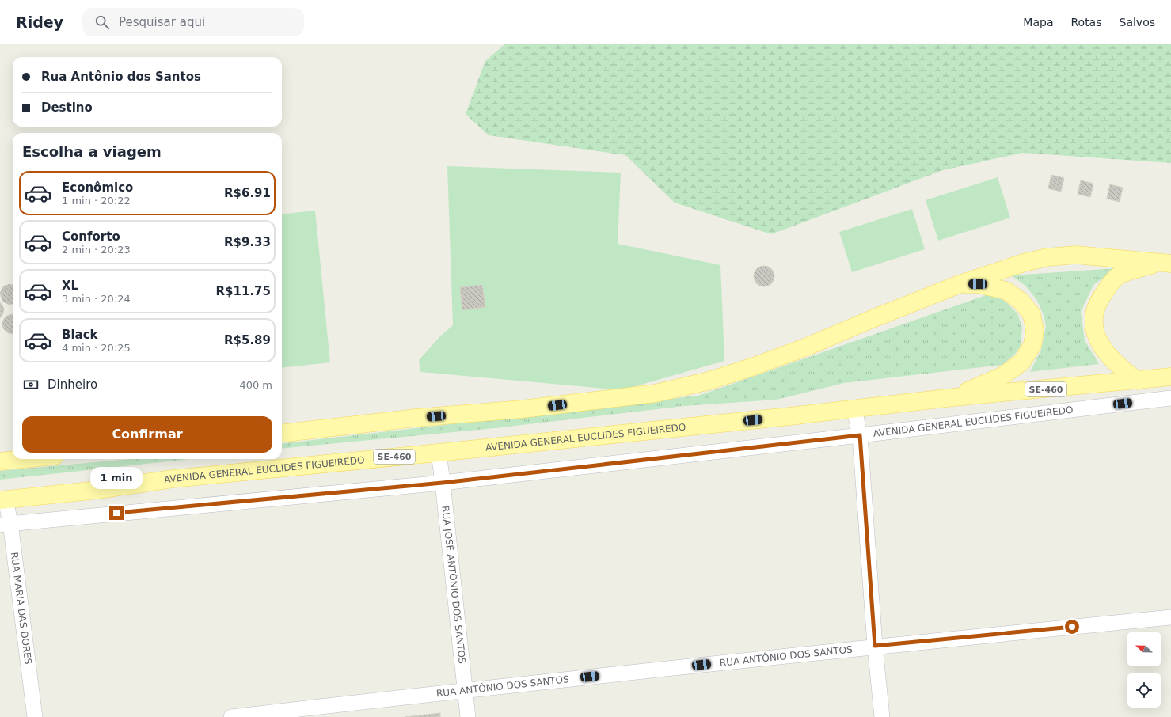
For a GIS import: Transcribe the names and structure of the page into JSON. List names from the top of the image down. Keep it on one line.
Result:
{"streets":{"main road":["SE-460","AVENIDA GENERAL EUCLIDES FIGUEIREDO"],"street":["RUA JOSÉ ANTÔNIO DOS SANTOS","RUA MARIA DAS DORES","RUA ANTÔNIO DOS SANTOS"]},"crossings":[["AVENIDA GENERAL EUCLIDES FIGUEIREDO","RUA JOSÉ ANTÔNIO DOS SANTOS"],["AVENIDA GENERAL EUCLIDES FIGUEIREDO","RUA MARIA DAS DORES"],["RUA JOSÉ ANTÔNIO DOS SANTOS","RUA ANTÔNIO DOS SANTOS"]],"north":"left","page":{"header":"Ridey","search":"Pesquisar aqui","nav":["Mapa","Rotas","Salvos"],"banner":["Rua Antônio dos Santos","Destino"],"heading":"Escolha a viagem","list":[{"name":"Econômico","note":"1 min · 20:22","value":"R$6.91"},{"name":"Conforto","note":"2 min · 20:23","value":"R$9.33"},{"name":"XL","note":"3 min · 20:24","value":"R$11.75"},{"name":"Black","note":"4 min · 20:25","value":"R$5.89"}],"pay":["Dinheiro","400 m"],"buttons":"Confirmar","bubble":"1 min"}}
